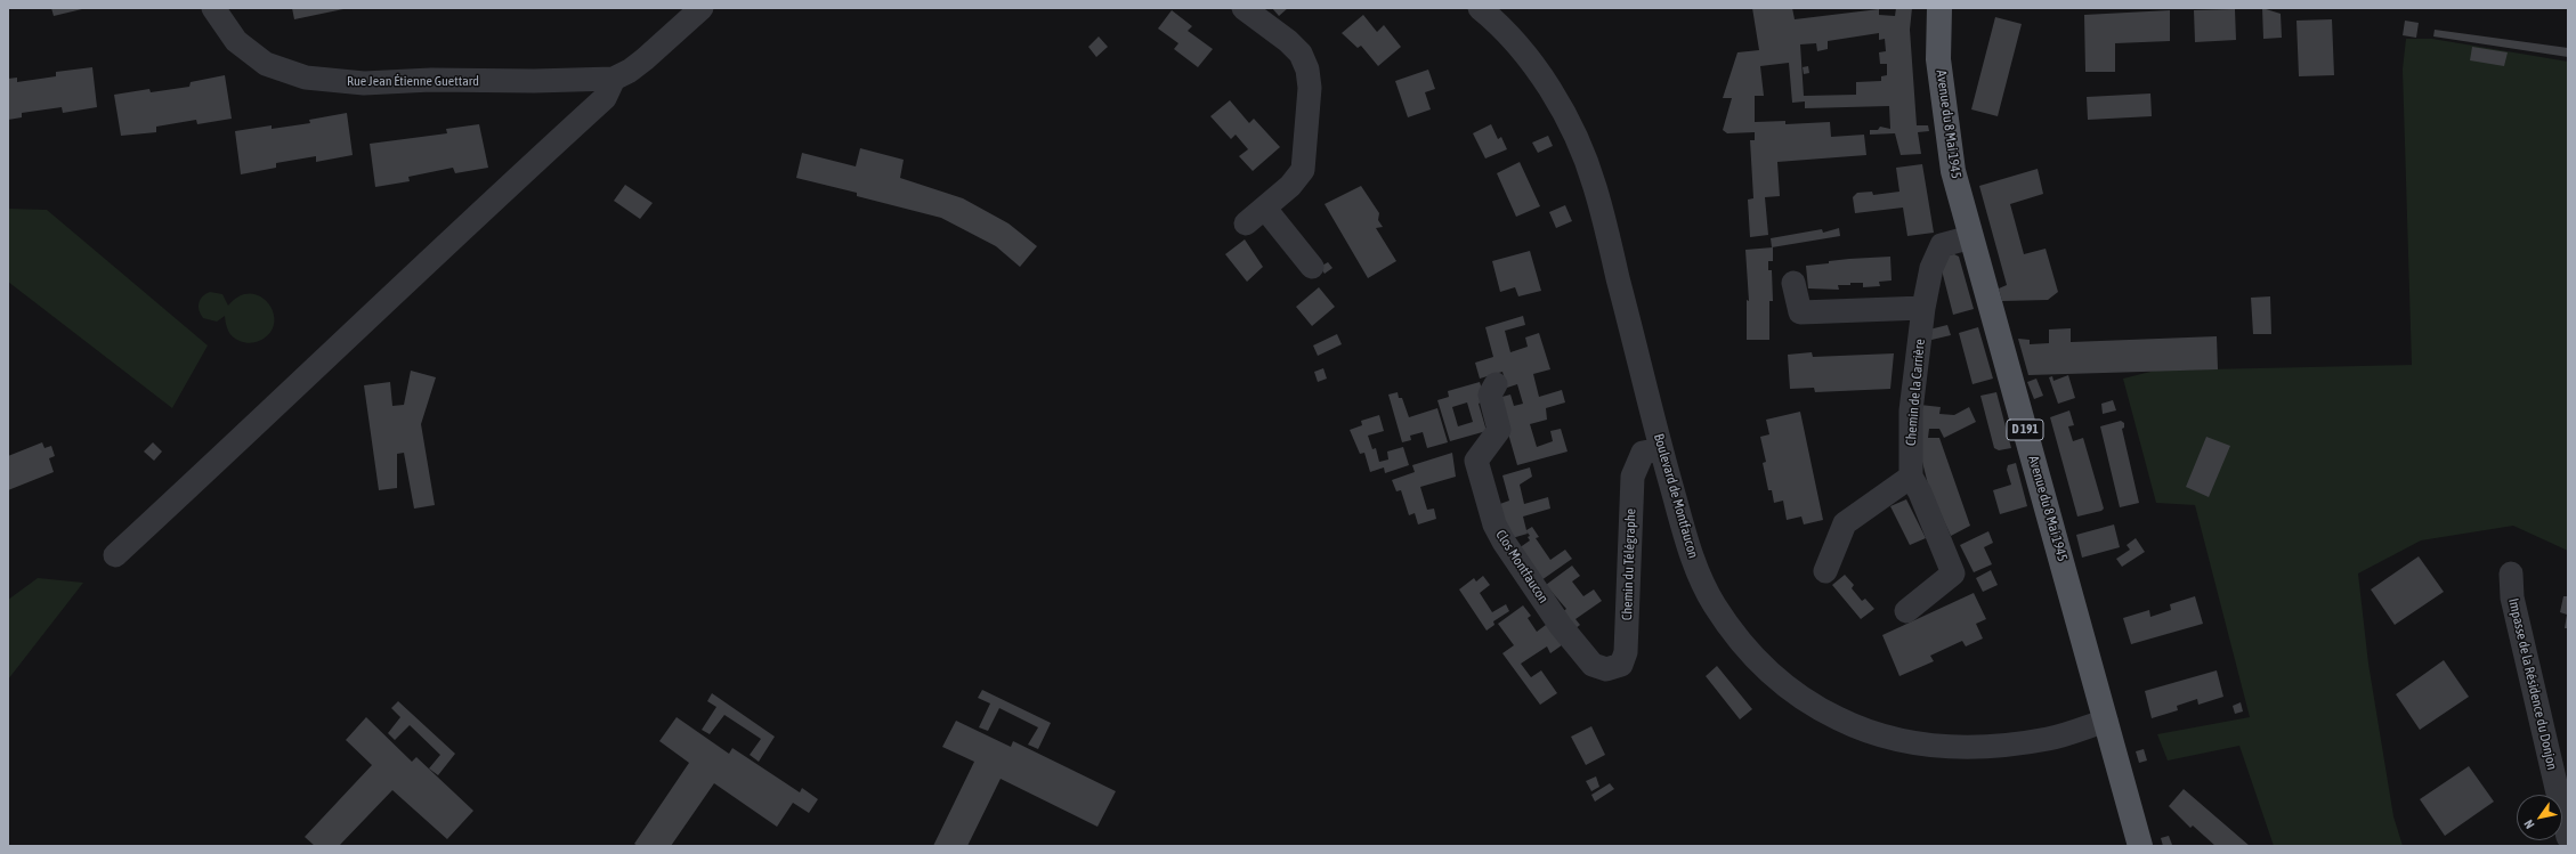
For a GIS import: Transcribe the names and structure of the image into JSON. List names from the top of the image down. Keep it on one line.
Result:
{"streets":{"main road":["Avenue du 8 Mai 1945","D 191"],"street":["Rue Jean Étienne Guettard","Chemin de la Carrière","Boulevard de Montfaucon","Chemin du Télégraphe","Clos Montfaucon","Impasse de la Résidence du Donjon"]},"crossings":[["Avenue du 8 Mai 1945","Chemin de la Carrière"],["Avenue du 8 Mai 1945","Boulevard de Montfaucon"],["Boulevard de Montfaucon","Chemin du Télégraphe"],["Chemin du Télégraphe","Clos Montfaucon"]],"north":"bottom left"}
